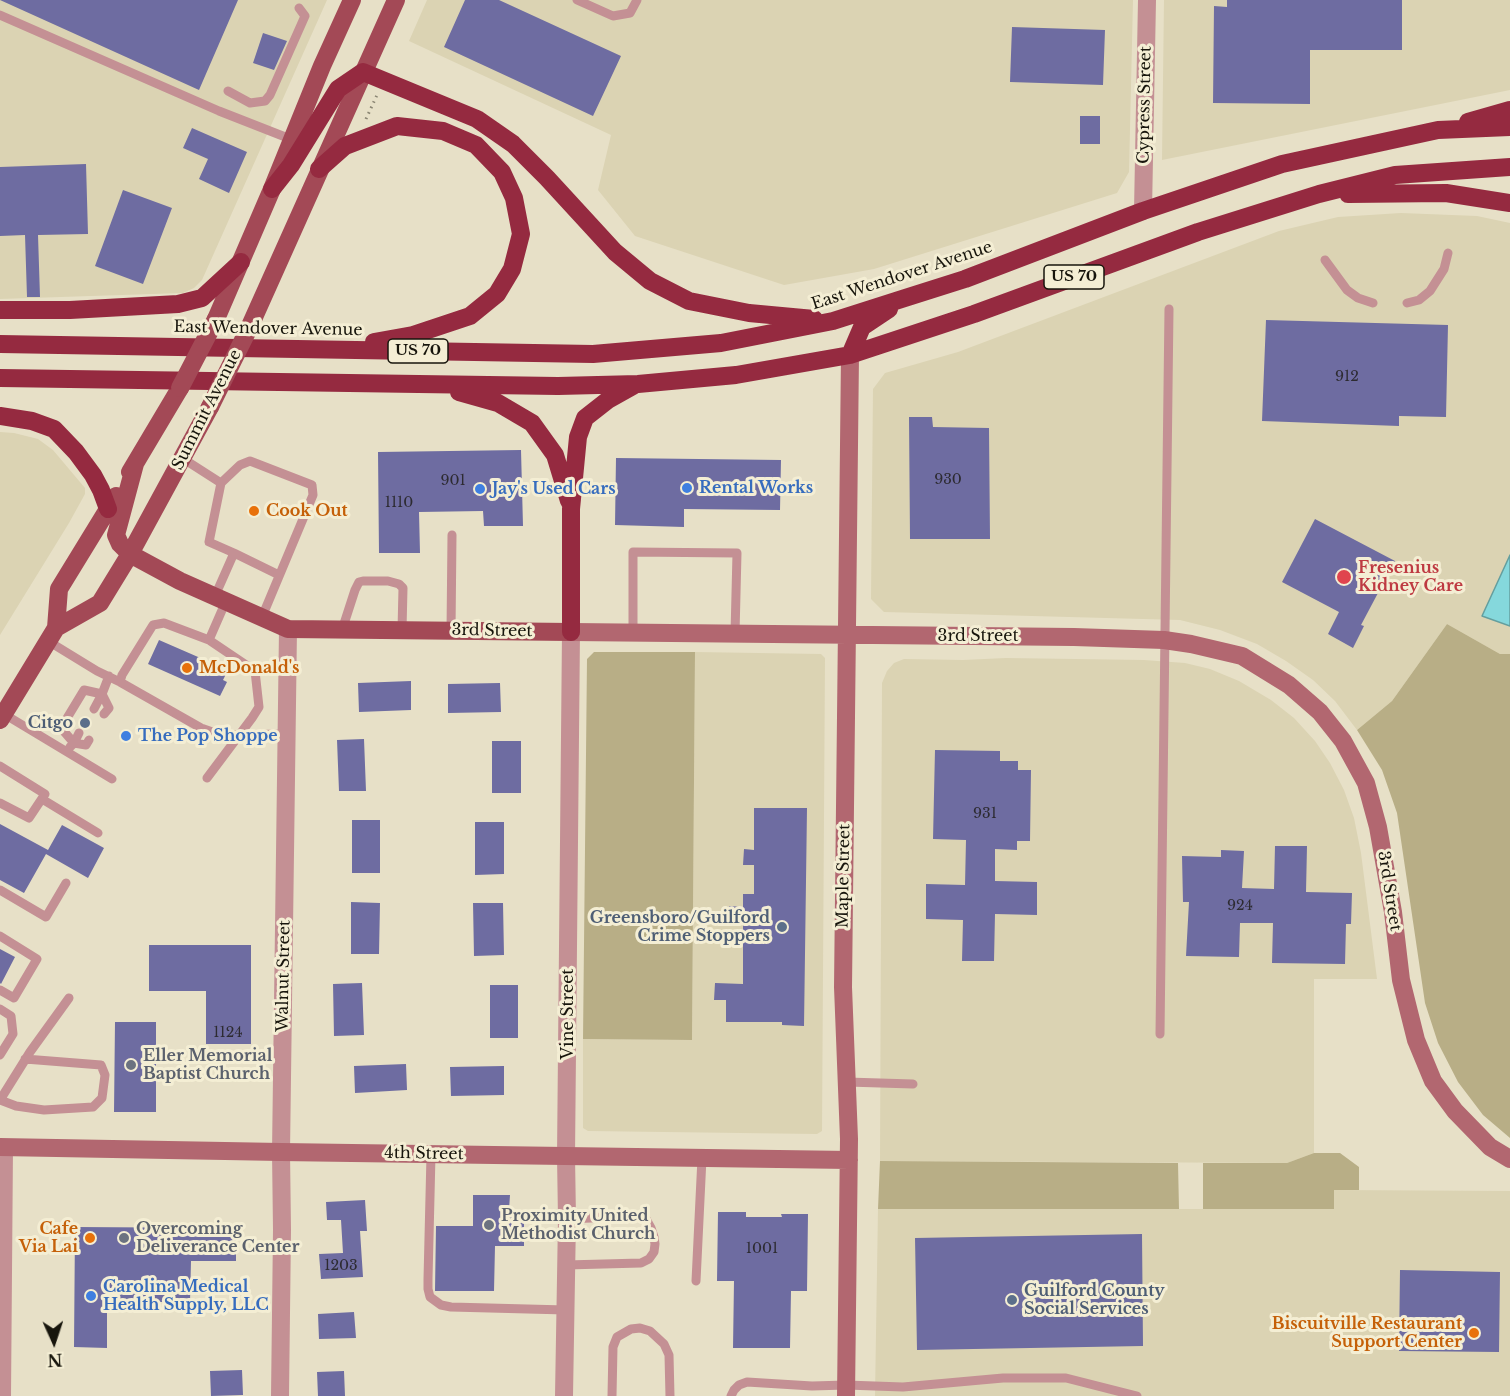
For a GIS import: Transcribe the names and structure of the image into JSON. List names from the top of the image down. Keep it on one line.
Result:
{"streets":{"highway":["East Wendover Avenue","US 70"],"main road":["Summit Avenue","3rd Street"],"street":["Cypress Street","Maple Street","Walnut Street","Vine Street","4th Street"]},"crossings":[["Cypress Street","East Wendover Avenue"],["US 70","Maple Street"],["Summit Avenue","3rd Street"],["3rd Street","Maple Street"],["3rd Street","Walnut Street"],["3rd Street","Vine Street"],["Maple Street","4th Street"],["Walnut Street","4th Street"],["Vine Street","4th Street"]],"places":["Rental Works","Jay's Used Cars","Cook Out","Fresenius Kidney Care","McDonald's","Citgo","The Pop Shoppe","Greensboro/Guilford Crime Stoppers","Eller Memorial Baptist Church","Proximity United Methodist Church","Cafe Via Lai","Overcoming Deliverance Center","Carolina Medical Health Supply, LLC","Guilford County Social Services","Biscuitville Restaurant Support Center"],"house_numbers":["912","930","901","1110","931","924","1124","1001","1203"],"north":"bottom"}
